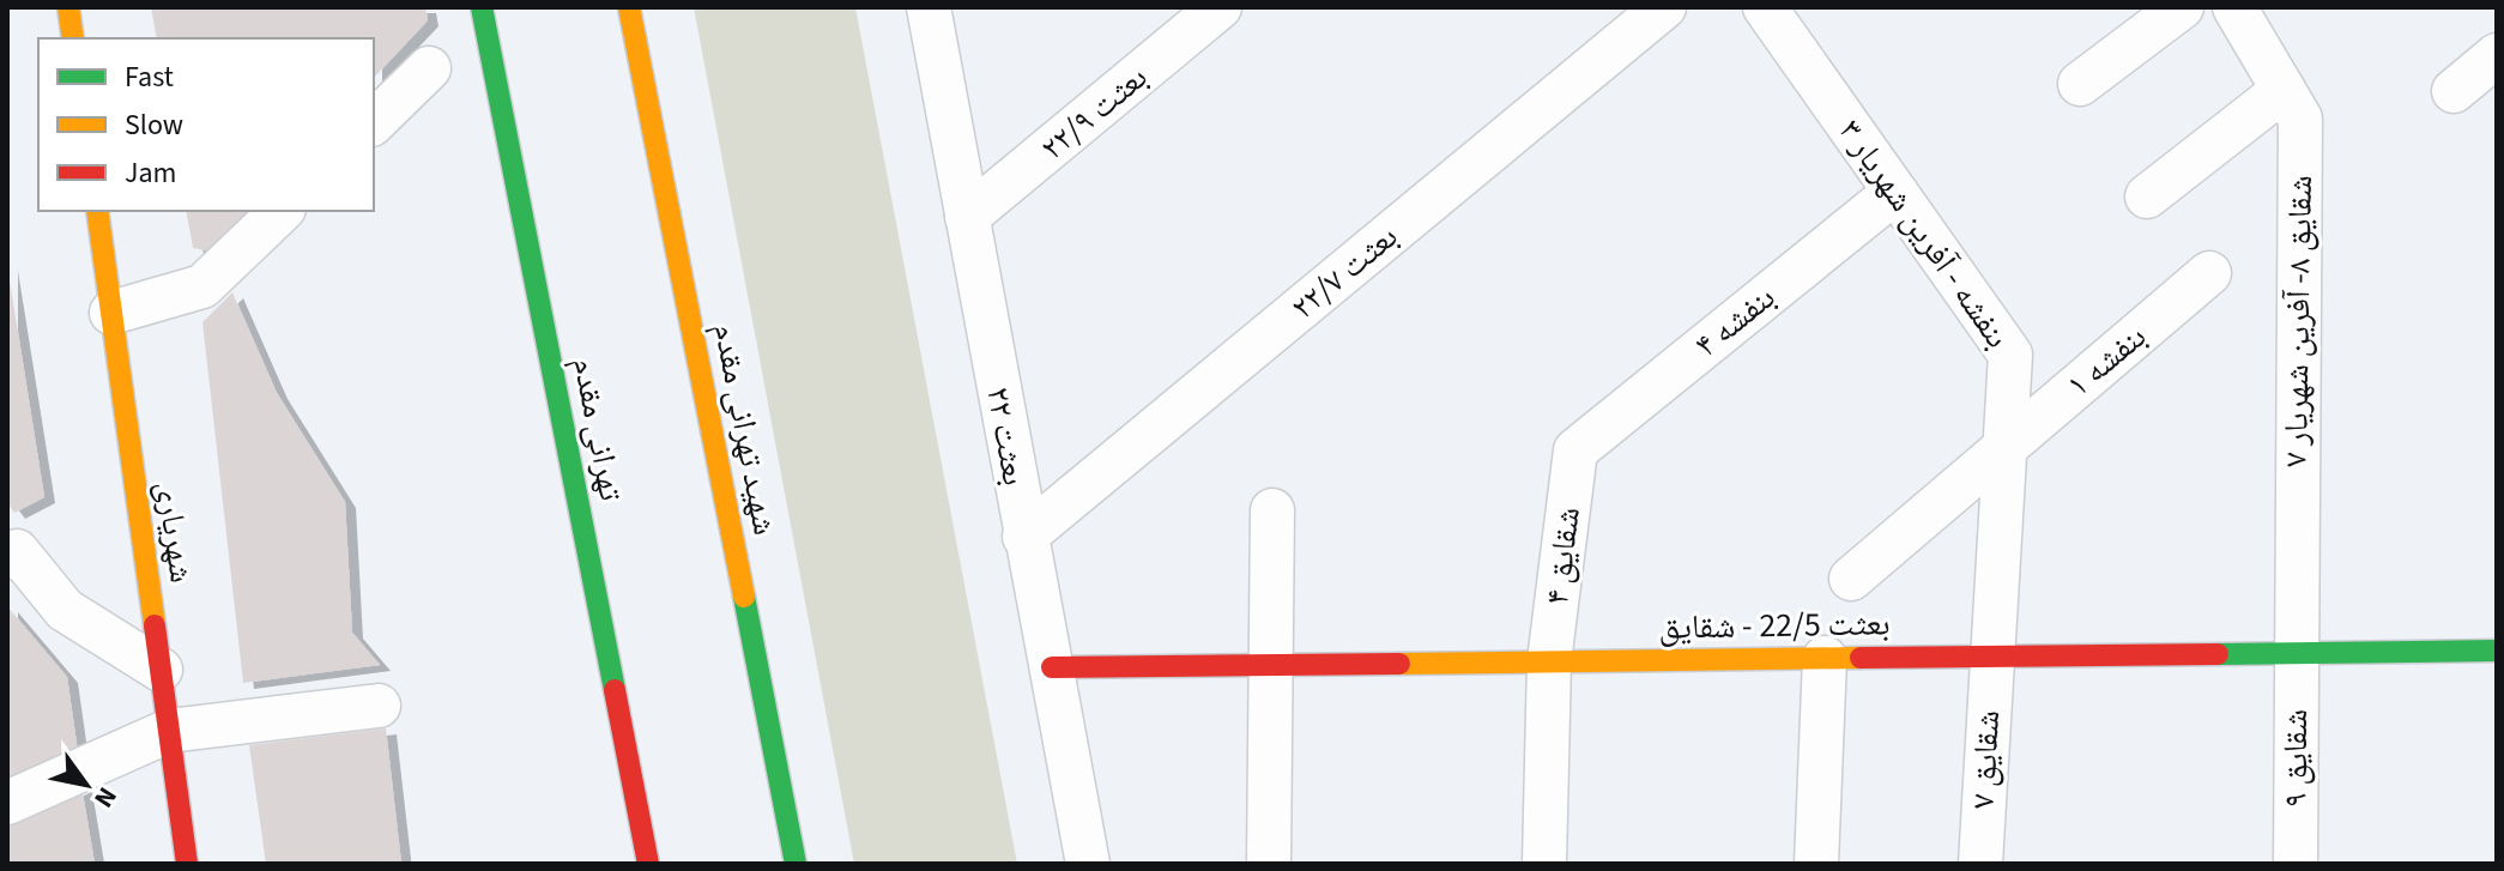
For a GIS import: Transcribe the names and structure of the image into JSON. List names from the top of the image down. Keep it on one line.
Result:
{"streets":{"street":["بعثت ۲۲/۹","بنفشه - آفرین شهریار ۳","بعثت ۲۲/۷","بنفشه ۴","شقایق ۸- آفرین شهریار ۷","بنفشه ۱","تهرانی مقدم","شهید تهرانی مقدم","بعثت ۲۲","شهریاری","شقایق ۴","بعثت 22/5 - شقایق","شقایق ۹","شقایق ۷"]},"crossings":[["بعثت ۲۲/۹","بعثت ۲۲"],["بنفشه - آفرین شهریار ۳","بنفشه ۴"],["بنفشه - آفرین شهریار ۳","بنفشه ۱"],["بنفشه - آفرین شهریار ۳","بعثت 22/5 - شقایق"],["بنفشه - آفرین شهریار ۳","شقایق ۷"],["بعثت ۲۲/۷","بعثت ۲۲"],["بنفشه ۴","شقایق ۴"],["شقایق ۸- آفرین شهریار ۷","بعثت 22/5 - شقایق"],["شقایق ۸- آفرین شهریار ۷","شقایق ۹"],["بعثت ۲۲","بعثت 22/5 - شقایق"],["شقایق ۴","بعثت 22/5 - شقایق"],["بعثت 22/5 - شقایق","شقایق ۹"],["بعثت 22/5 - شقایق","شقایق ۷"]],"legend":["Fast","Slow","Jam"],"north":"bottom right"}
